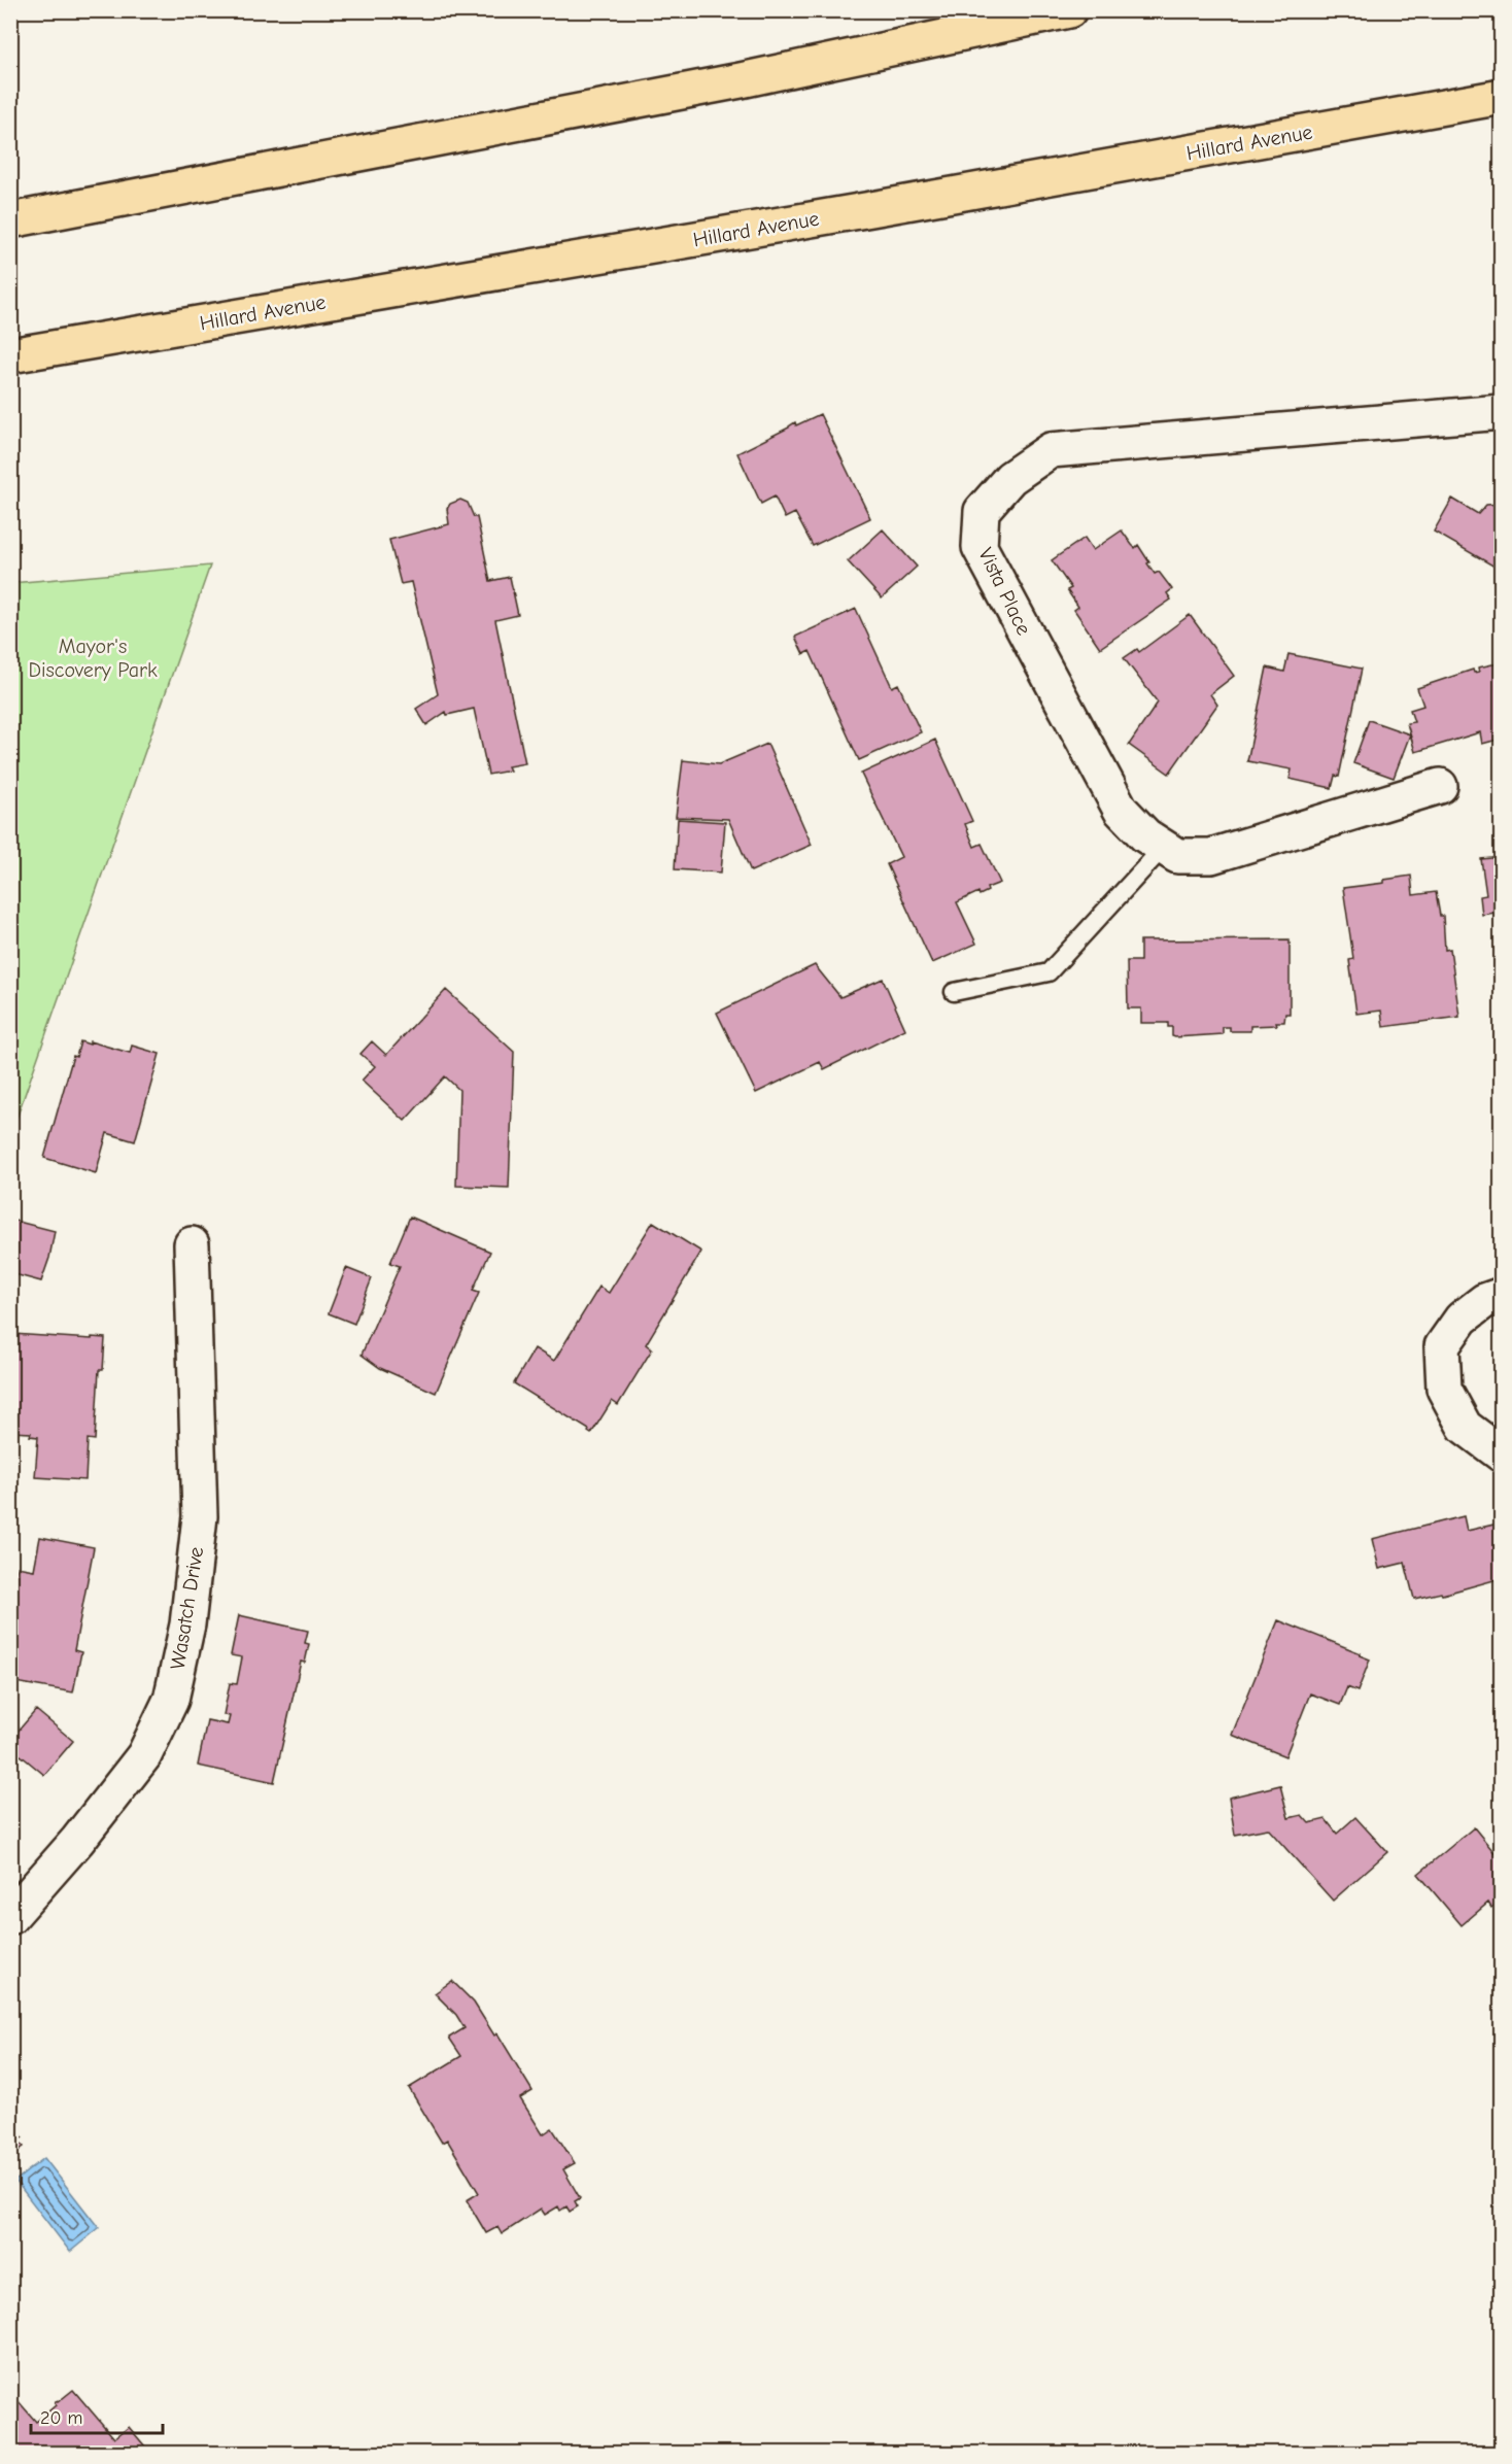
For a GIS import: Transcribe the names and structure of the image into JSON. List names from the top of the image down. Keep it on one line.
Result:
{"streets":{"highway":["Hillard Avenue"],"street":["Vista Place","Wasatch Drive"]},"parks":["Mayor's Discovery Park"],"scale_bar":"20 m"}
